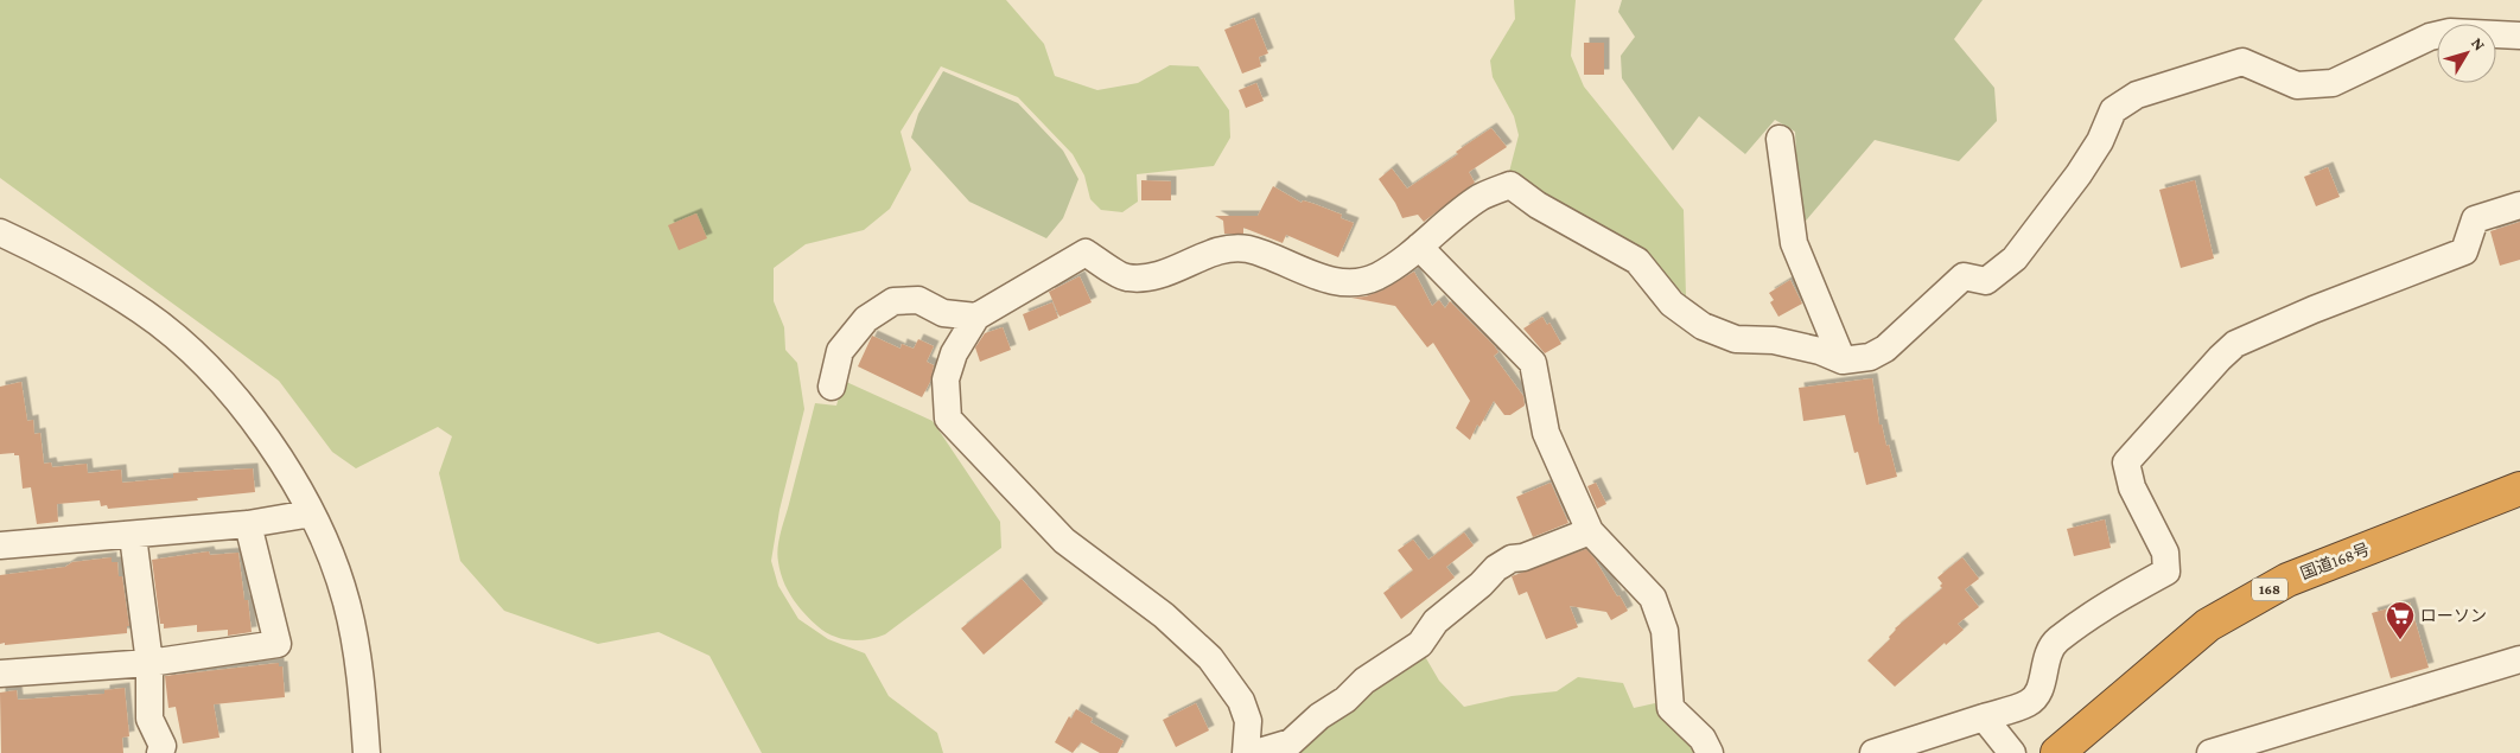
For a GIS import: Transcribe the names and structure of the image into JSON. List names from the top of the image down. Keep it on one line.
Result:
{"streets":{"highway":["国道168号","168"]},"places":{"supermarket":["ローソン"]},"north":"top right"}
